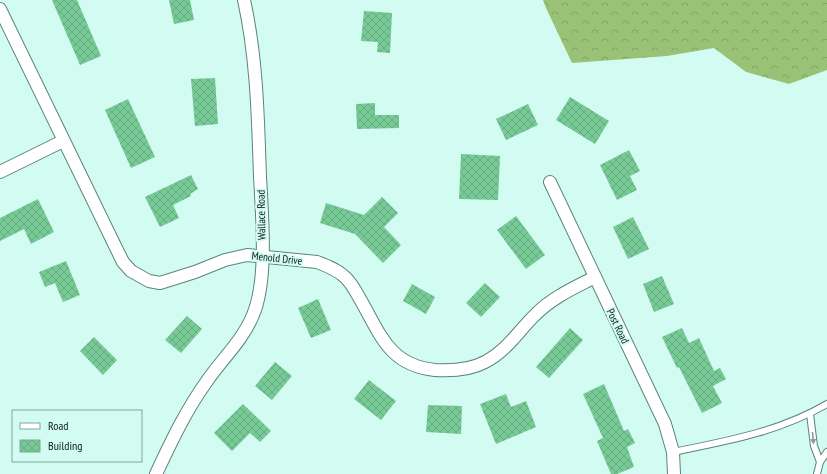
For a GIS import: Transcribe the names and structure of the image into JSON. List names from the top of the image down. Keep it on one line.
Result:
{"streets":{"street":["Wallace Road","Menold Drive","Post Road"]},"crossings":[["Wallace Road","Menold Drive"],["Menold Drive","Post Road"]],"legend":["Road","Building"]}
